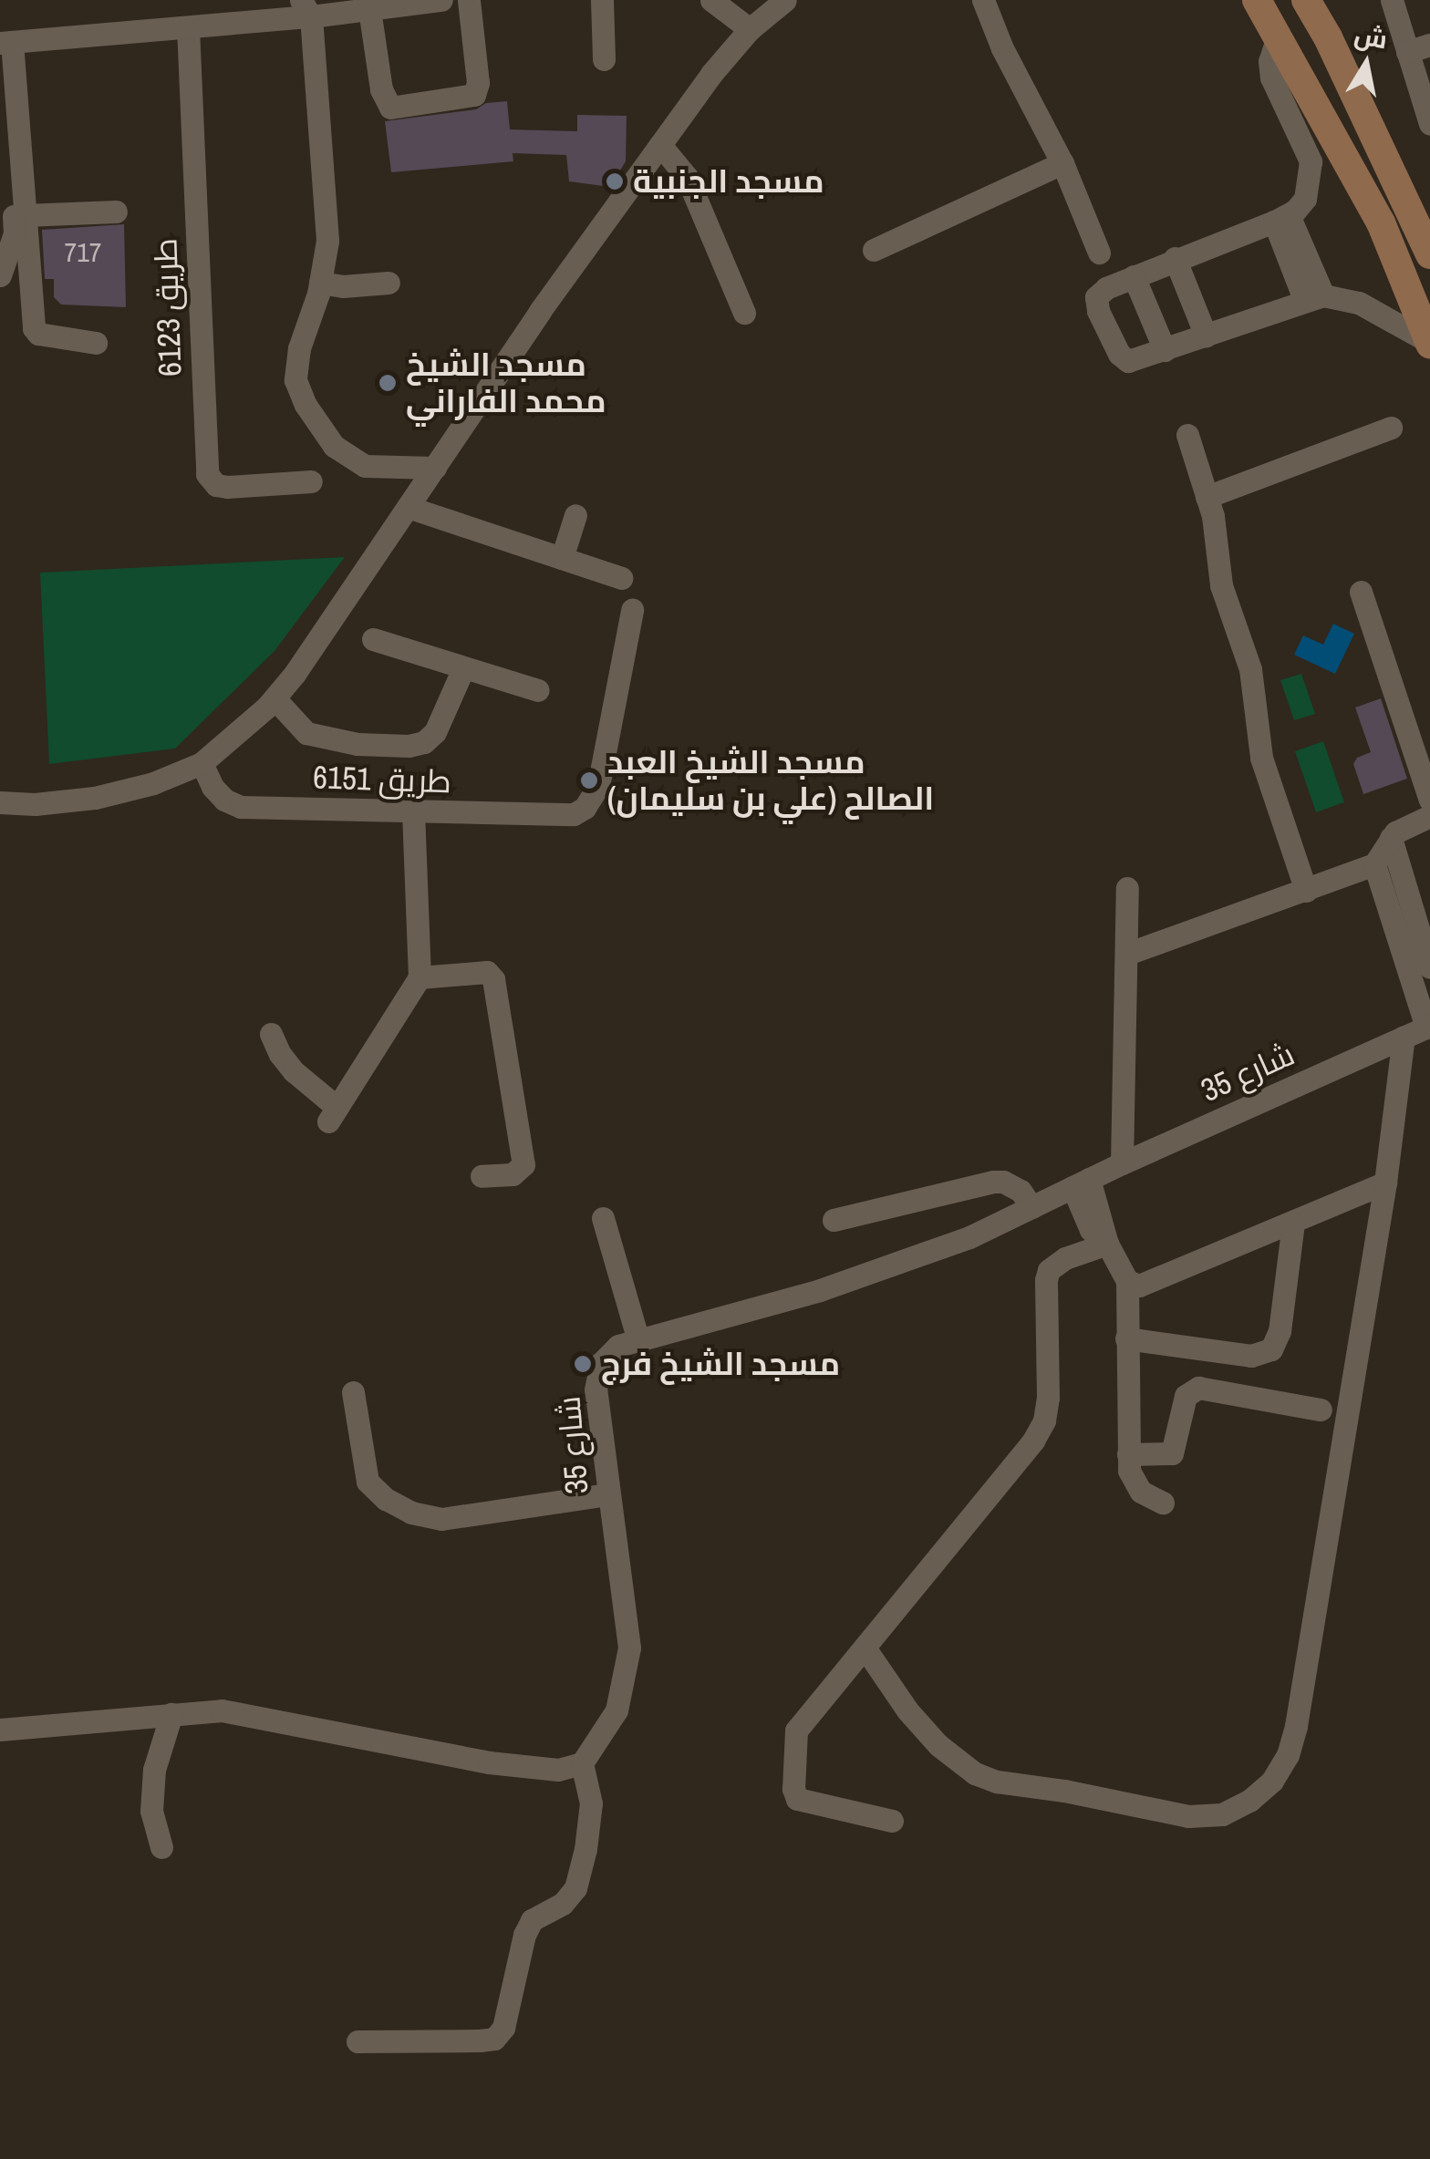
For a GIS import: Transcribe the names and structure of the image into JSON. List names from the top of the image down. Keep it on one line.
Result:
{"streets":{"street":["طريق 6123","طريق 6151","شارع 35"]},"places":["مسجد الجنبية","مسجد الشيخ محمد الفاراني","مسجد الشيخ العبد الصالح (علي بن سليمان)","مسجد الشيخ فرج"],"house_numbers":["717"],"north":"top"}
